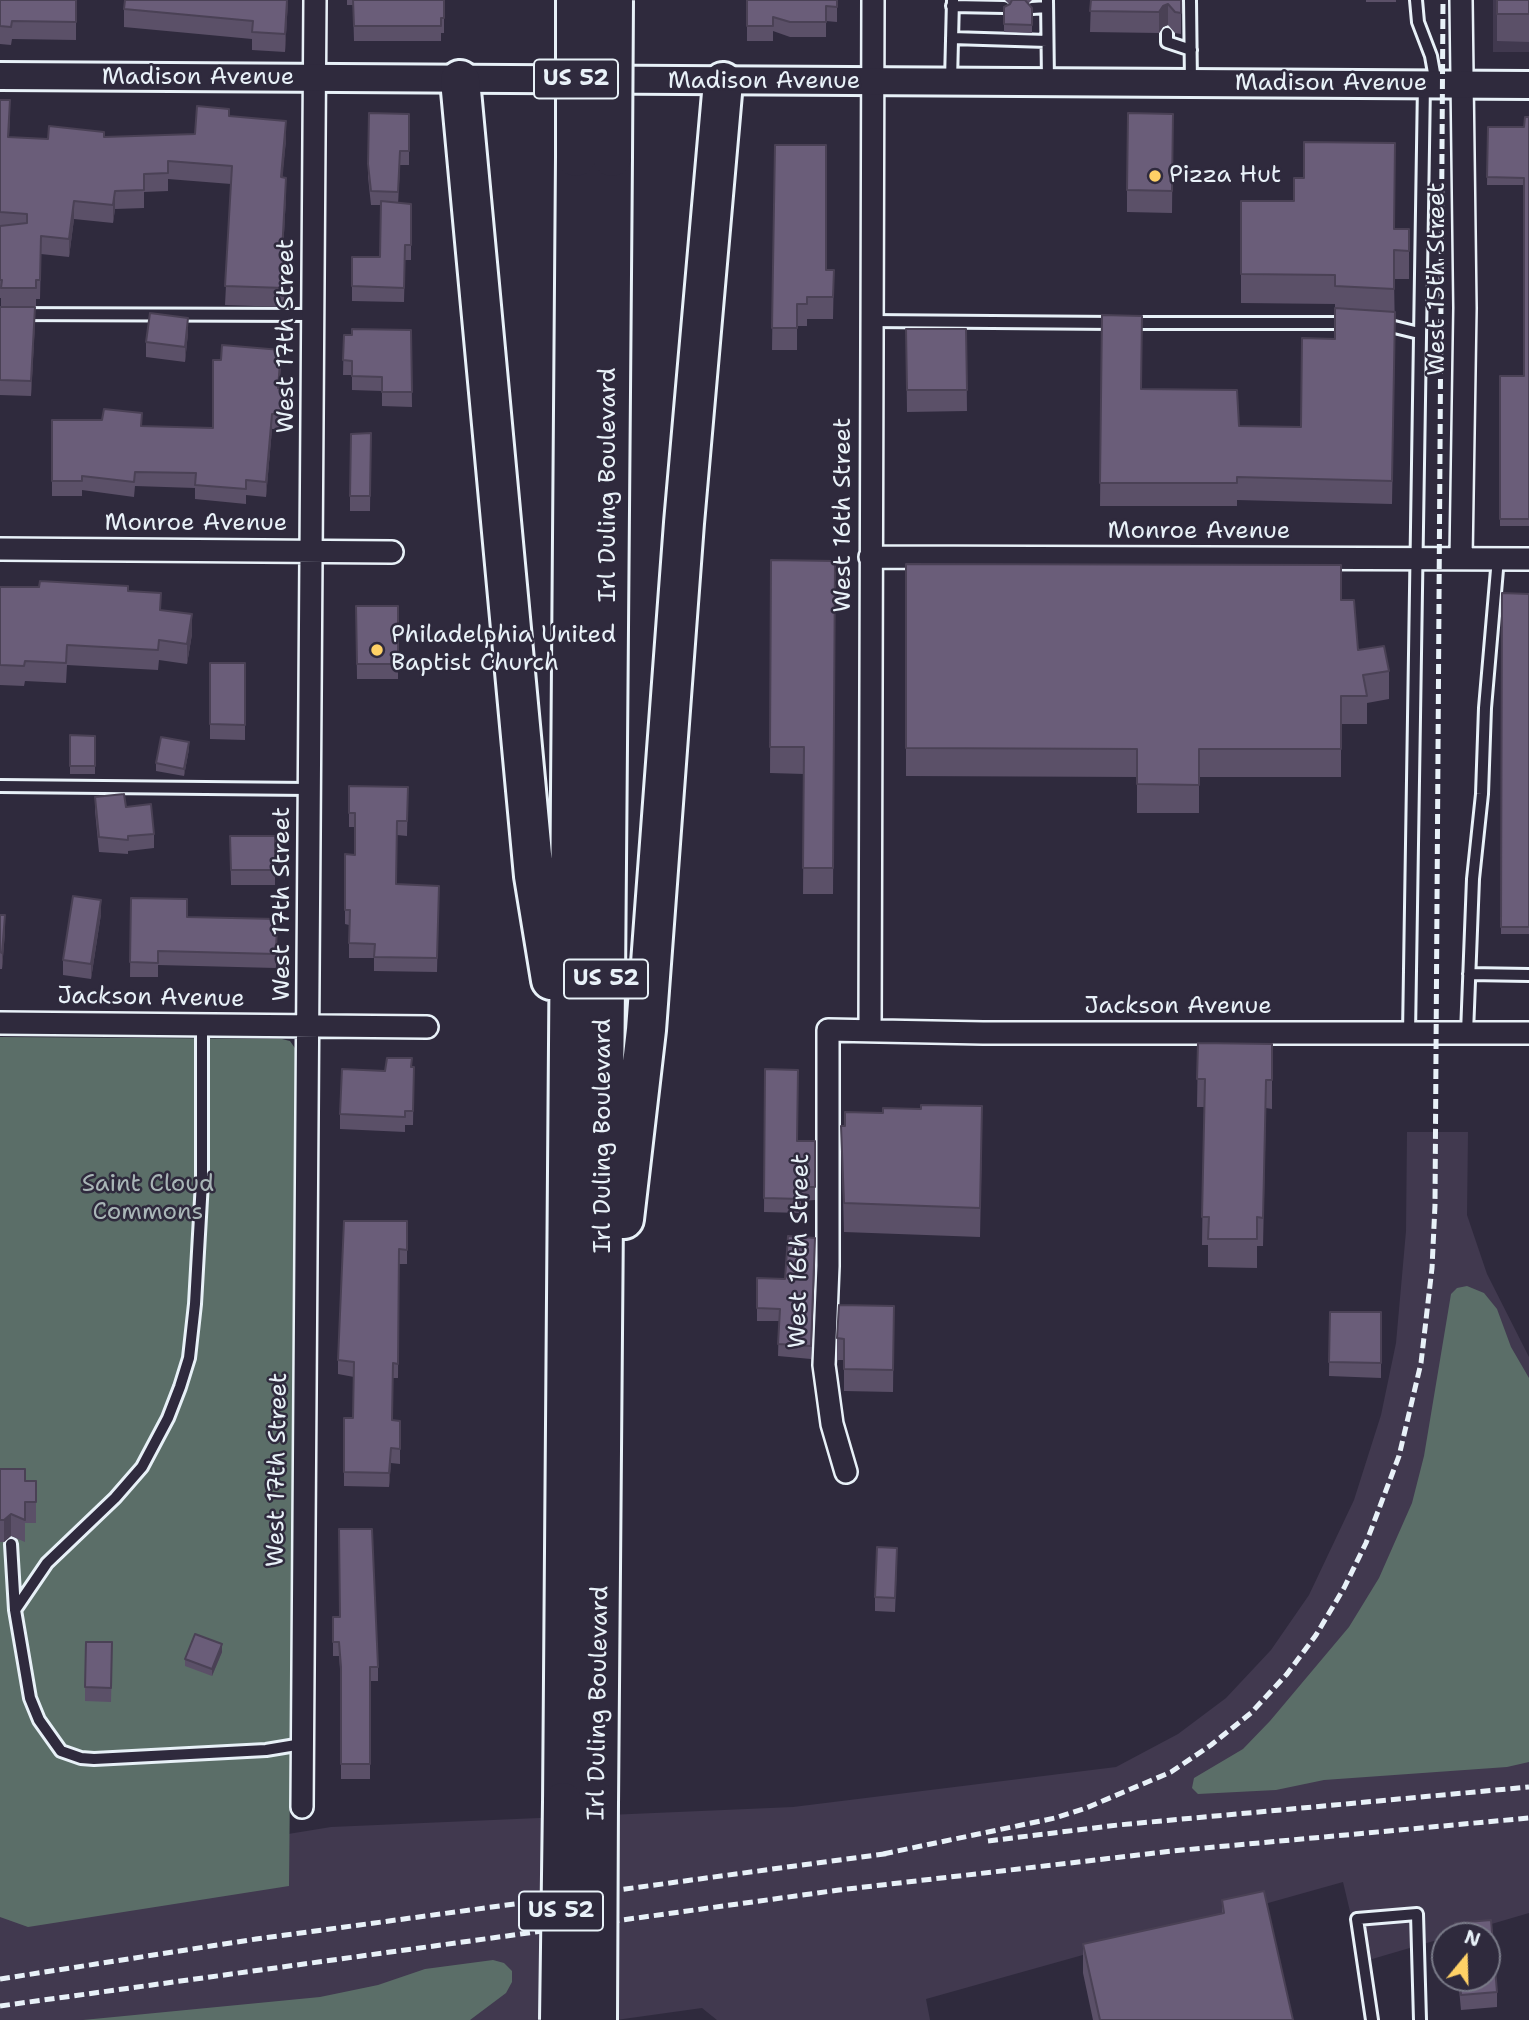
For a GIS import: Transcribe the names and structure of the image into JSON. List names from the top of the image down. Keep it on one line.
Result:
{"streets":{"highway":["US 52","Irl Duling Boulevard"],"street":["Madison Avenue","West 15th Street","West 17th Street","West 16th Street","Monroe Avenue","Jackson Avenue"]},"crossings":[["Madison Avenue","West 15th Street"],["Madison Avenue","West 17th Street"],["Madison Avenue","West 16th Street"],["West 15th Street","Monroe Avenue"],["West 17th Street","Monroe Avenue"],["West 17th Street","Jackson Avenue"],["West 16th Street","Monroe Avenue"],["West 16th Street","Jackson Avenue"]],"parks":["Saint Cloud Commons"],"places":["Pizza Hut","Philadelphia United Baptist Church"],"north":"top"}
